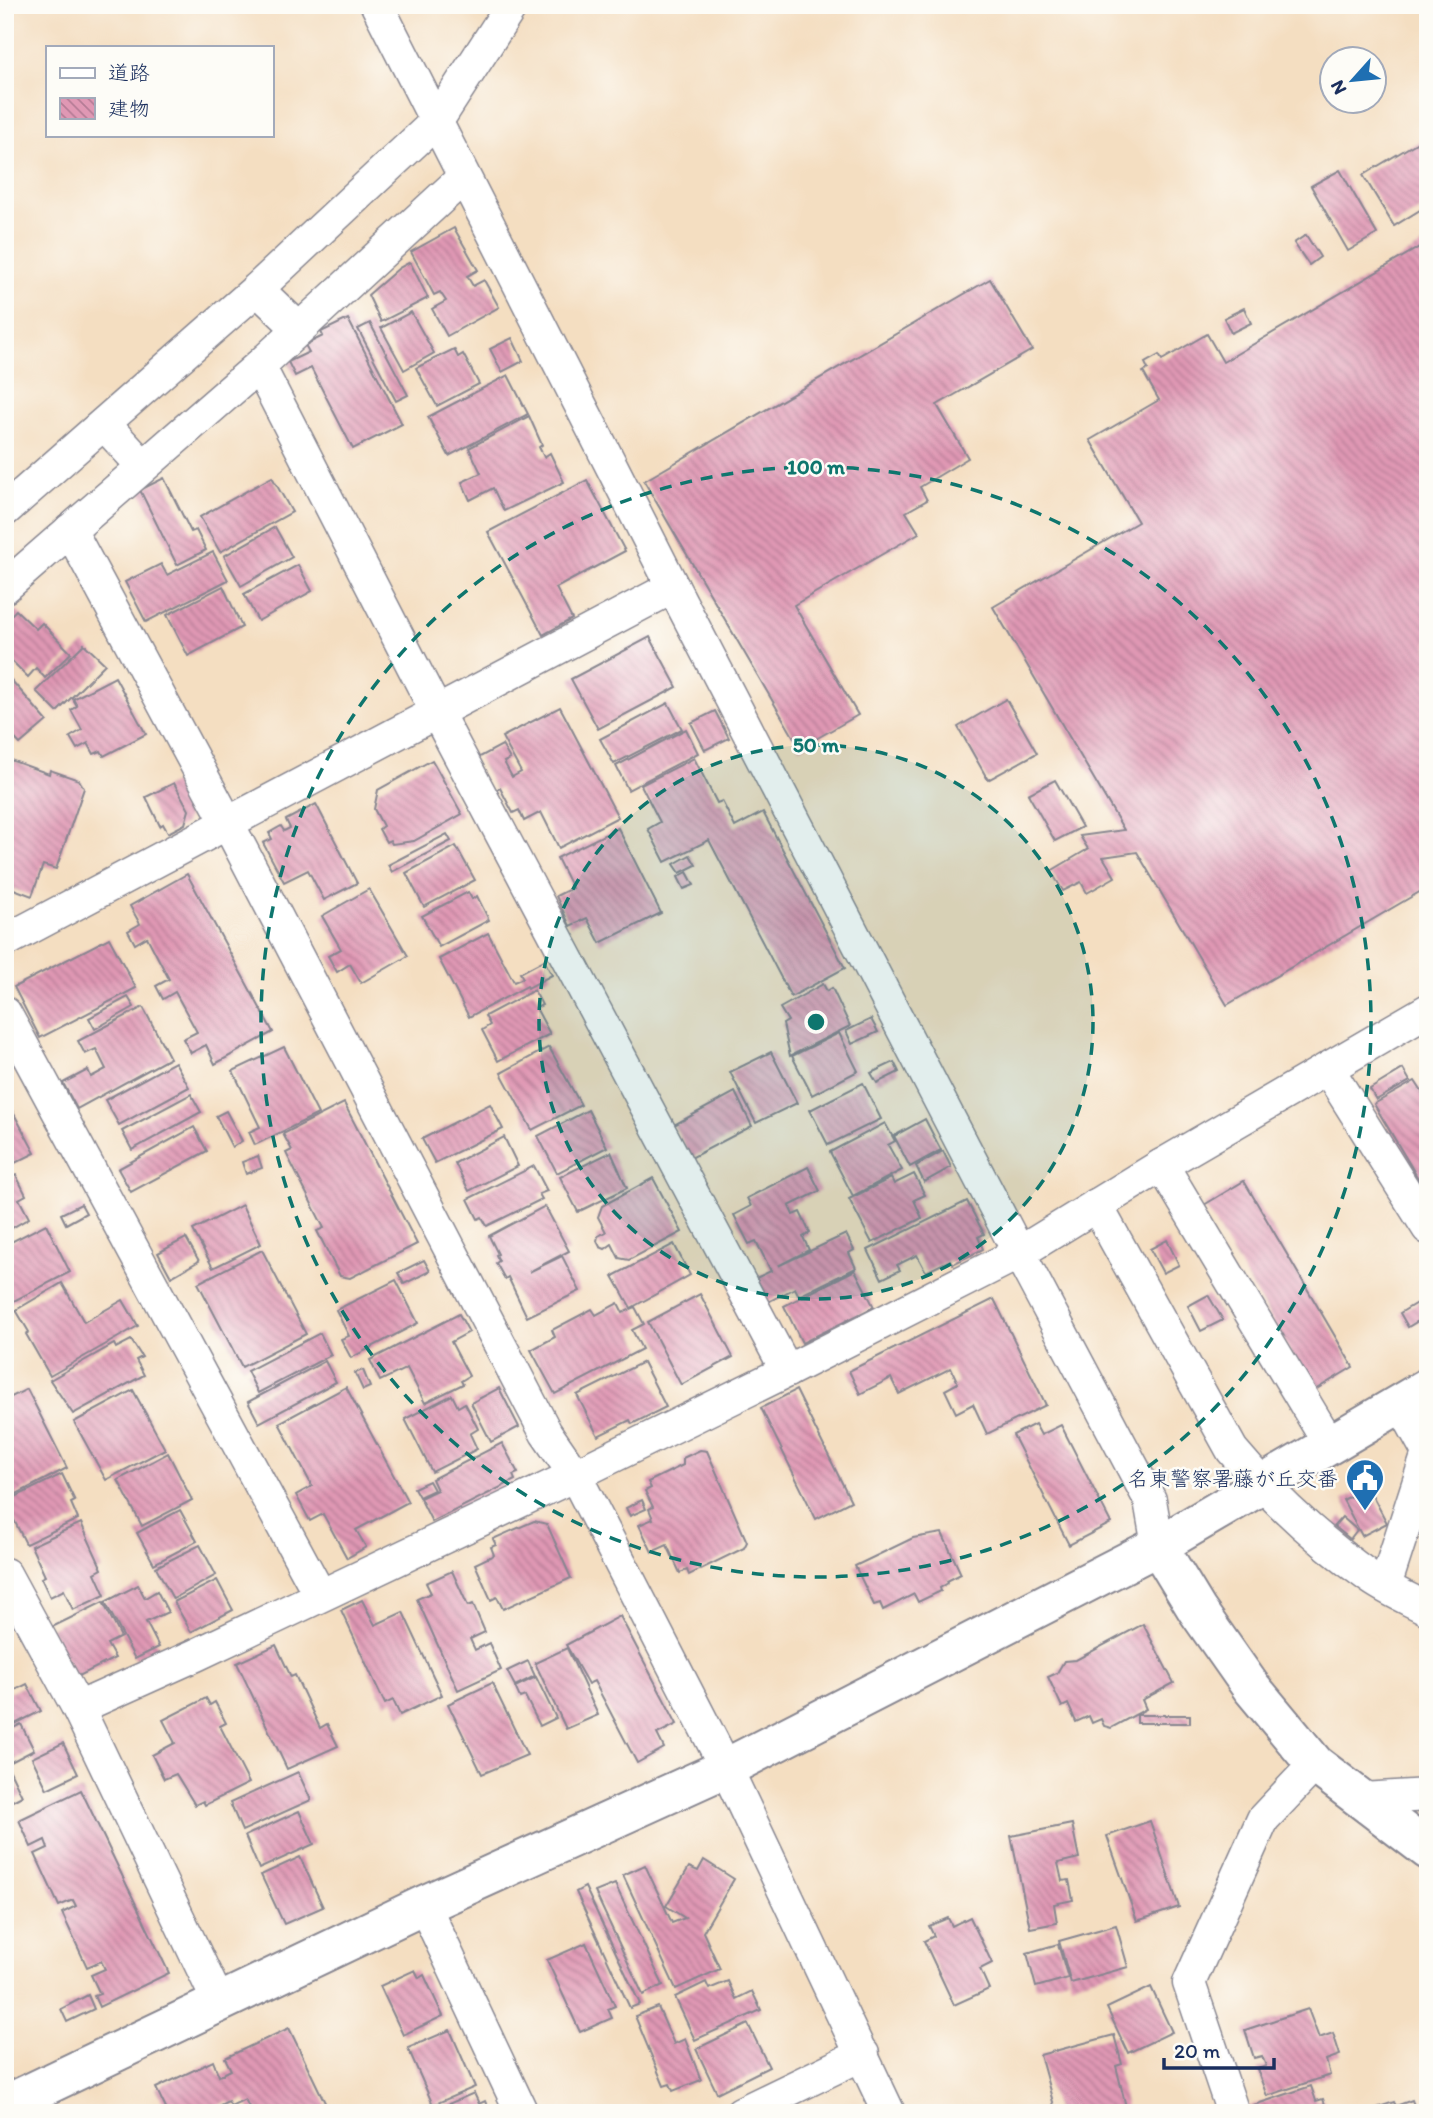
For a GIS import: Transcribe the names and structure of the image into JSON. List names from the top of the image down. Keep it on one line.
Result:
{"places":{"public building":["名東警察署藤が丘交番"]},"legend":["道路","建物"],"scale_bar":"20 m","north":"bottom left","rings":["100 m","50 m"]}
